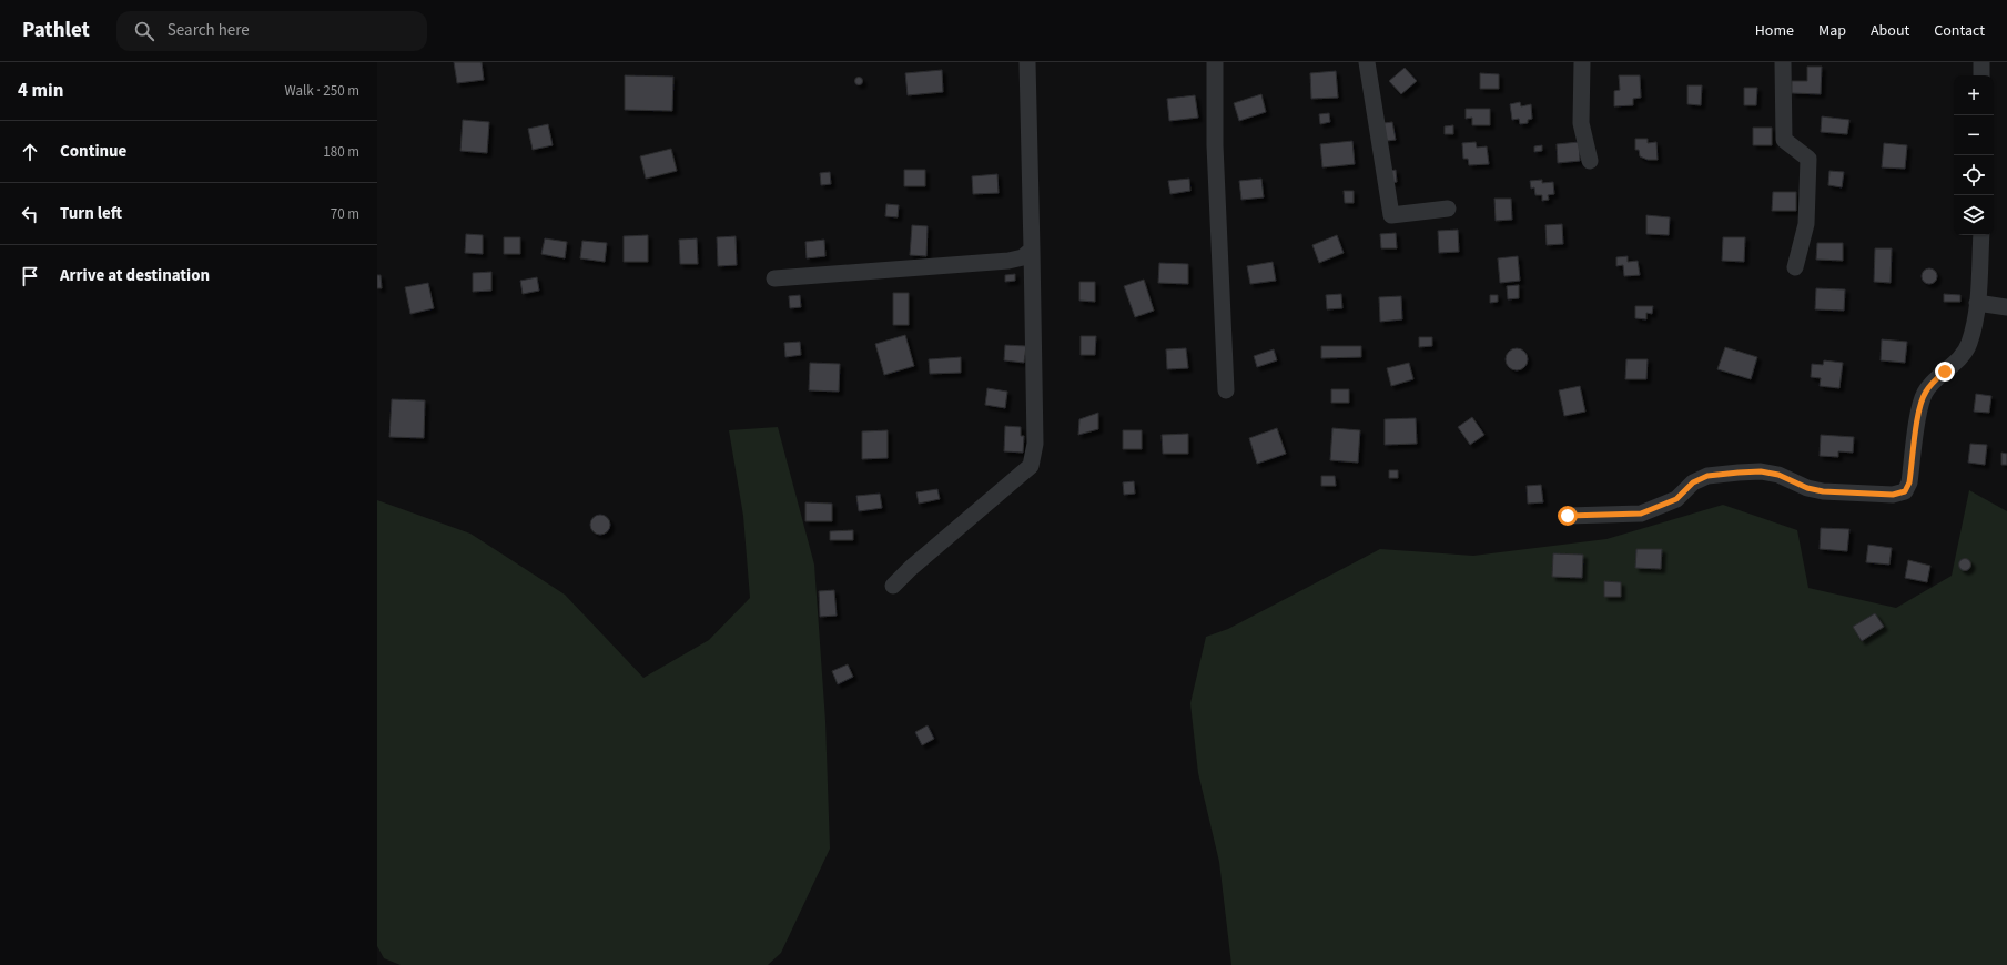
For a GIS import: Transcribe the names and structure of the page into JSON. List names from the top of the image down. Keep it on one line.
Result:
{"page":{"header":"Pathlet","search":"Search here","nav":["Home","Map","About","Contact"],"heading":["4 min","Walk · 250 m"],"map_buttons":["+","−"],"list":[["Continue","180 m"],["Turn left","70 m"],"Arrive at destination"]}}
